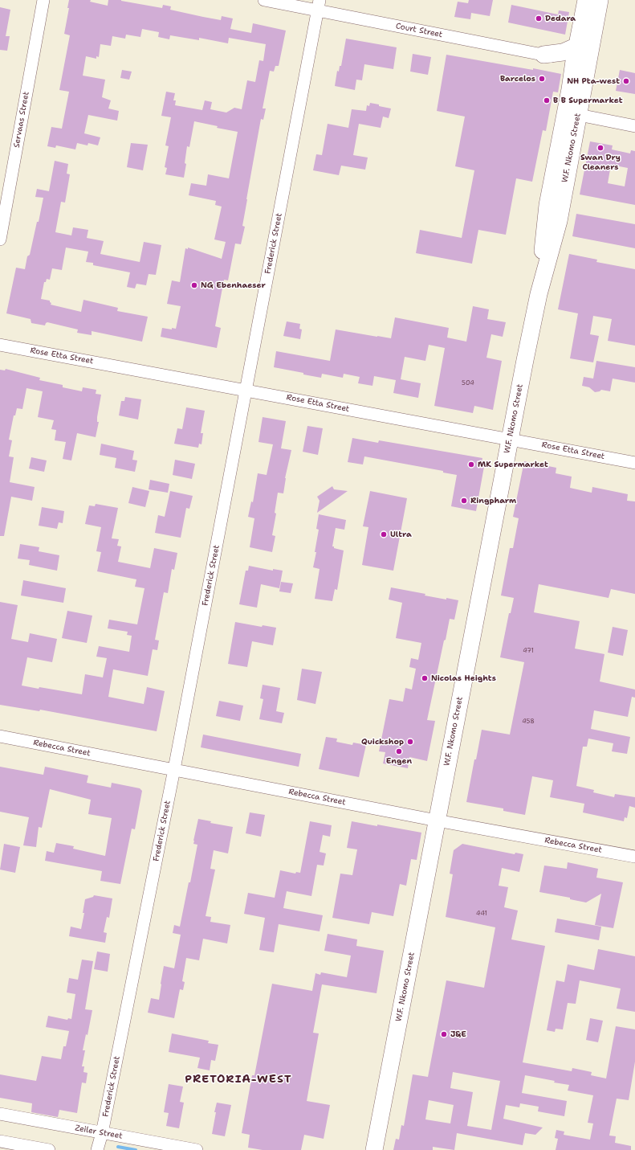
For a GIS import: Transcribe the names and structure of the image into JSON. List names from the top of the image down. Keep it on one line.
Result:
{"streets":{"main road":["W.F. Nkomo Street"],"street":["Court Street","Servaas Street","Frederick Street","Rose Etta Street","Rebecca Street","Zeiler Street"]},"crossings":[["Court Street","Frederick Street"],["W.F. Nkomo Street","Rose Etta Street"],["W.F. Nkomo Street","Rebecca Street"],["Frederick Street","Rose Etta Street"],["Frederick Street","Rebecca Street"],["Frederick Street","Zeiler Street"]],"districts":["PRETORIA-WEST"],"places":["Dedara","Barcelos","NH Pta-west","B B Supermarket","Swan Dry Cleaners","NG Ebenhaeser","MK Supermarket","Ringpharm","Ultra","Nicolas Heights","Quickshop","Engen","J&E"],"house_numbers":["504","471","458","441"]}
